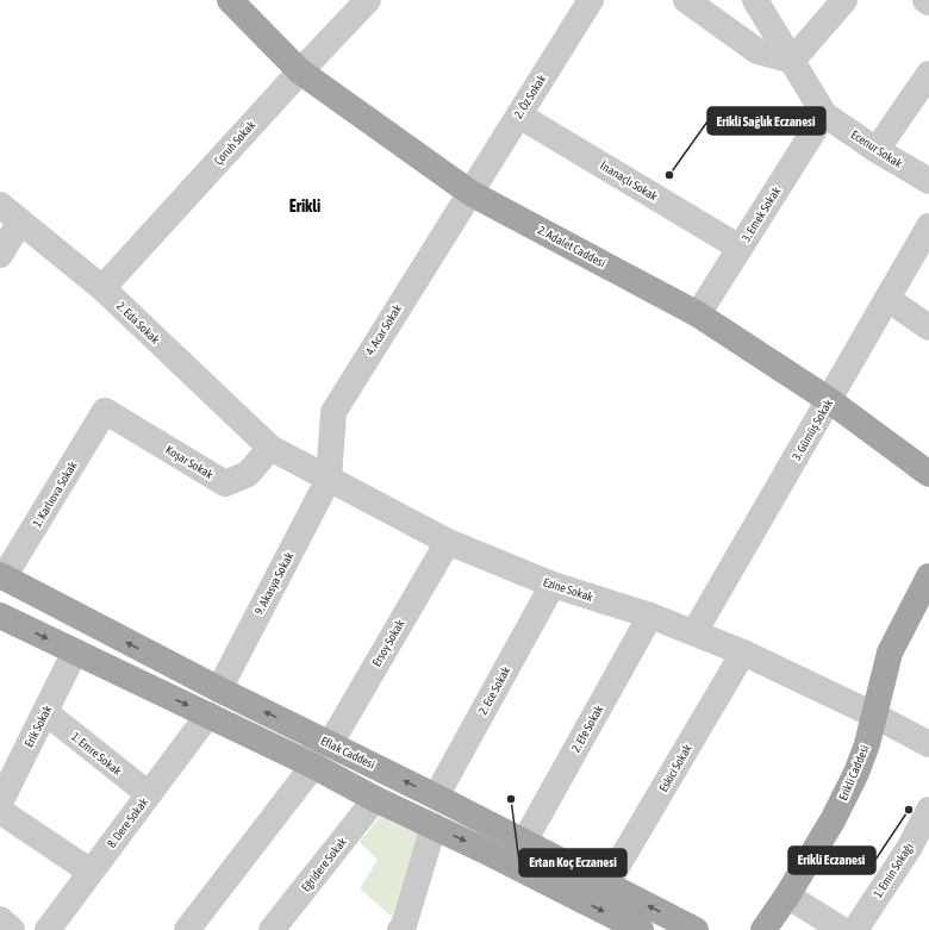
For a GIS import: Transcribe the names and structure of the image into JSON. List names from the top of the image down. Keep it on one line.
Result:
{"streets":{"main road":["2. Adalet Caddesi","Eflak Caddesi","Erikli Caddesi"],"street":["2. Öz Sokak","Çoruh Sokak","Ecenur Sokak","İnanaçlı Sokak","3. Emek Sokak","2. Eda Sokak","4. Acar Sokak","3. Gümüş Sokak","Koşar Sokak","1. Karlıova Sokak","9. Akasya Sokak","Ezine Sokak","Ersoy Sokak","2. Ece Sokak","Erik Sokak","2. Efe Sokak","1. Emre Sokak","Eskici Sokak","8. Dere Sokak","Eğridere Sokak","1. Emin Sokağı"]},"crossings":[["2. Öz Sokak","İnanaçlı Sokak"],["2. Öz Sokak","2. Adalet Caddesi"],["2. Öz Sokak","4. Acar Sokak"],["Çoruh Sokak","2. Adalet Caddesi"],["Çoruh Sokak","2. Eda Sokak"],["Ecenur Sokak","3. Emek Sokak"],["İnanaçlı Sokak","3. Emek Sokak"],["3. Emek Sokak","2. Adalet Caddesi"],["2. Adalet Caddesi","4. Acar Sokak"],["2. Adalet Caddesi","3. Gümüş Sokak"],["2. Eda Sokak","Koşar Sokak"],["2. Eda Sokak","Ezine Sokak"],["4. Acar Sokak","9. Akasya Sokak"],["4. Acar Sokak","Ezine Sokak"],["3. Gümüş Sokak","Ezine Sokak"],["Koşar Sokak","1. Karlıova Sokak"],["Koşar Sokak","Ezine Sokak"],["1. Karlıova Sokak","Eflak Caddesi"],["9. Akasya Sokak","Ezine Sokak"],["9. Akasya Sokak","Eflak Caddesi"],["Ezine Sokak","Ersoy Sokak"],["Ezine Sokak","2. Ece Sokak"],["Ezine Sokak","2. Efe Sokak"],["Ezine Sokak","Eskici Sokak"],["Ezine Sokak","Erikli Caddesi"],["Ersoy Sokak","Eflak Caddesi"],["2. Ece Sokak","Eflak Caddesi"],["Erik Sokak","1. Emre Sokak"],["2. Efe Sokak","Eflak Caddesi"],["Eflak Caddesi","Eskici Sokak"],["1. Emre Sokak","8. Dere Sokak"]],"districts":["Erikli"],"places":["Erikli Sağlık Eczanesi","Ertan Koç Eczanesi","Erikli Eczanesi"]}
